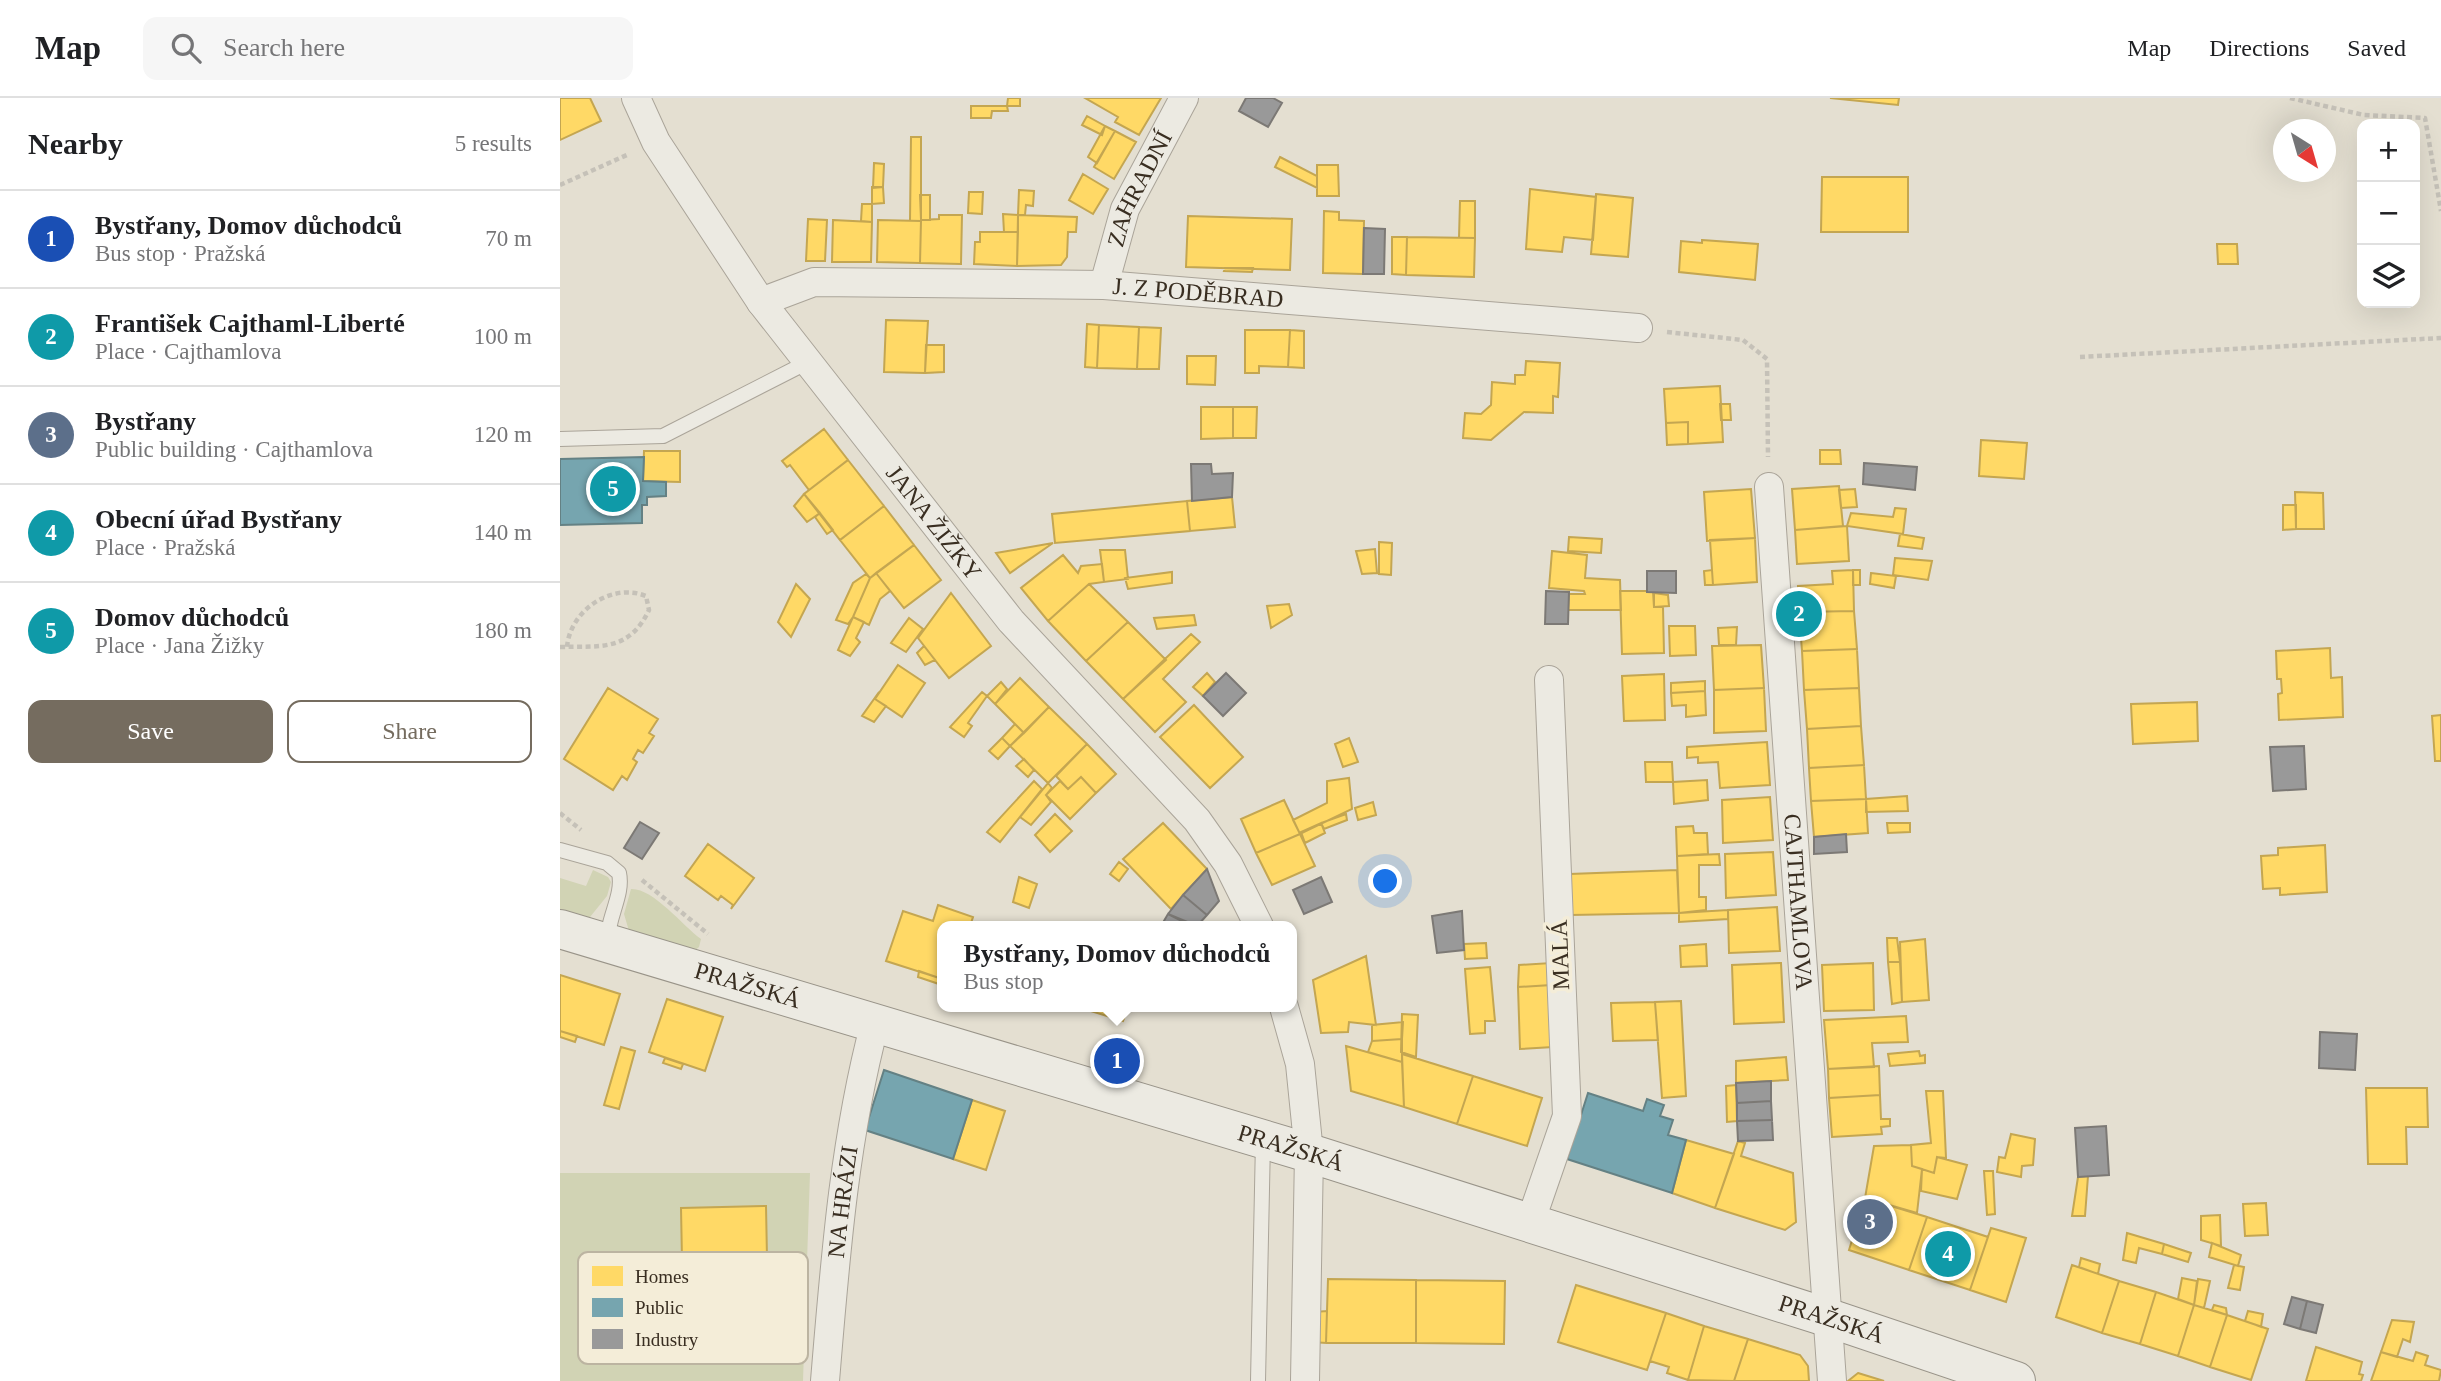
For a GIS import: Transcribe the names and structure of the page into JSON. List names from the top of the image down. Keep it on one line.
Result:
{"streets":{"street":["ZAHRADNÍ","J. Z PODĚBRAD","JANA ŽIŽKY","CAJTHAMLOVA","MALÁ","PRAŽSKÁ","NA HRÁZI"]},"crossings":[["ZAHRADNÍ","J. Z PODĚBRAD"],["J. Z PODĚBRAD","JANA ŽIŽKY"],["CAJTHAMLOVA","PRAŽSKÁ"],["MALÁ","PRAŽSKÁ"],["PRAŽSKÁ","NA HRÁZI"]],"legend":["Homes","Public","Industry"],"north":"bottom right","page":{"header":"Map","search":"Search here","nav":["Map","Directions","Saved"],"heading":["Nearby","5 results"],"map_buttons":["+","−"],"list":[{"mark":"1","name":"Bystřany, Domov důchodců","note":"Bus stop · Pražská","value":"70 m"},{"mark":"2","name":"František Cajthaml-Liberté","note":"Place · Cajthamlova","value":"100 m"},{"mark":"3","name":"Bystřany","note":"Public building · Cajthamlova","value":"120 m"},{"mark":"4","name":"Obecní úřad Bystřany","note":"Place · Pražská","value":"140 m"},{"mark":"5","name":"Domov důchodců","note":"Place · Jana Žižky","value":"180 m"}],"pins":["5","2","1","3","4"],"buttons":["Save","Share"],"popup":["Bystřany, Domov důchodců","Bus stop"]}}
